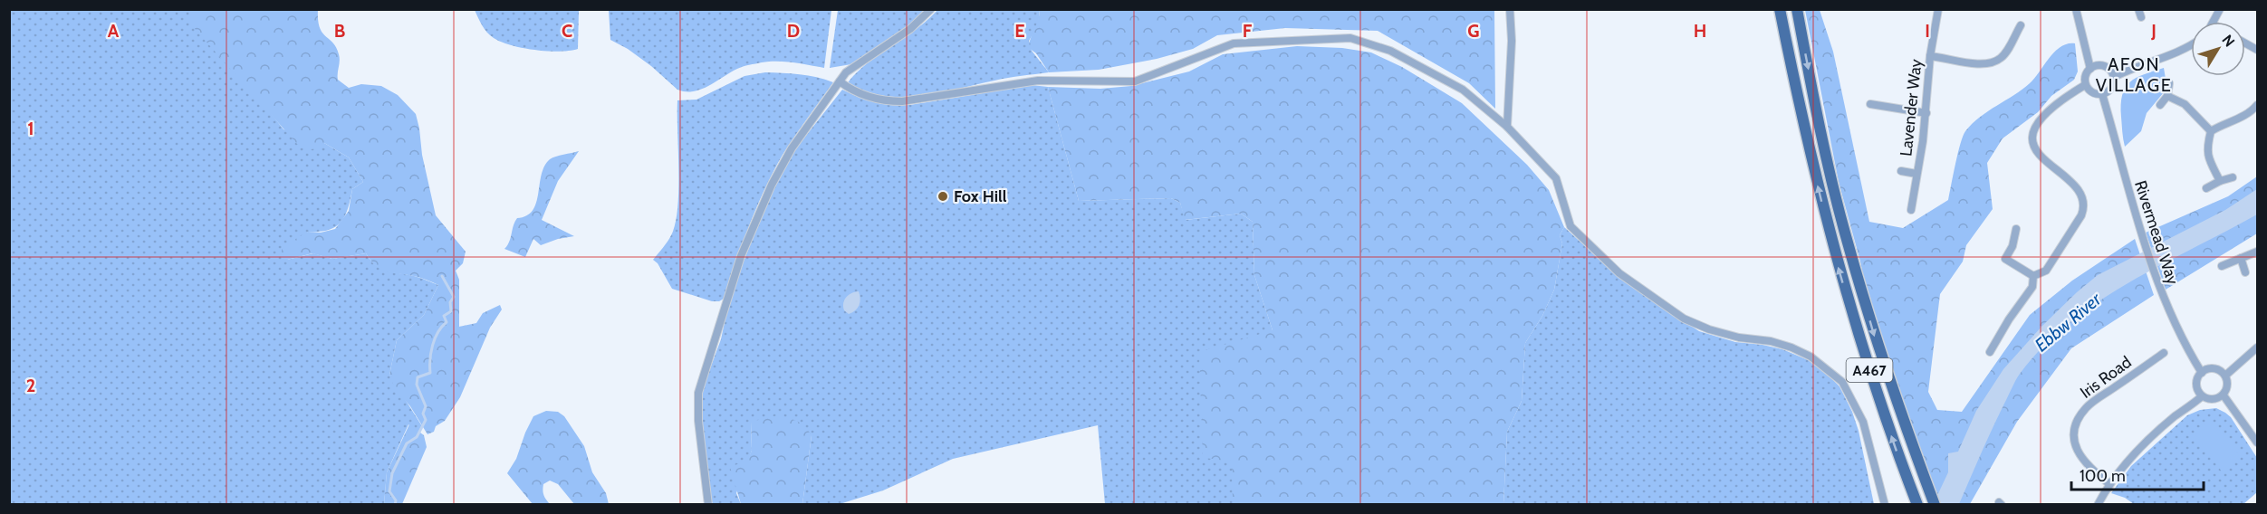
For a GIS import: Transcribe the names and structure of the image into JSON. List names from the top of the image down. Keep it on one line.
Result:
{"streets":{"main road":["A467"],"street":["Lavender Way","Rivermead Way","Iris Road"]},"districts":["AFON VILLAGE"],"water":["Ebbw River"],"places":["Fox Hill"],"scale_bar":"100 m","north":"top right","grid":{"columns":["A","B","C","D","E","F","G","H","I","J"],"rows":["1","2"]}}
